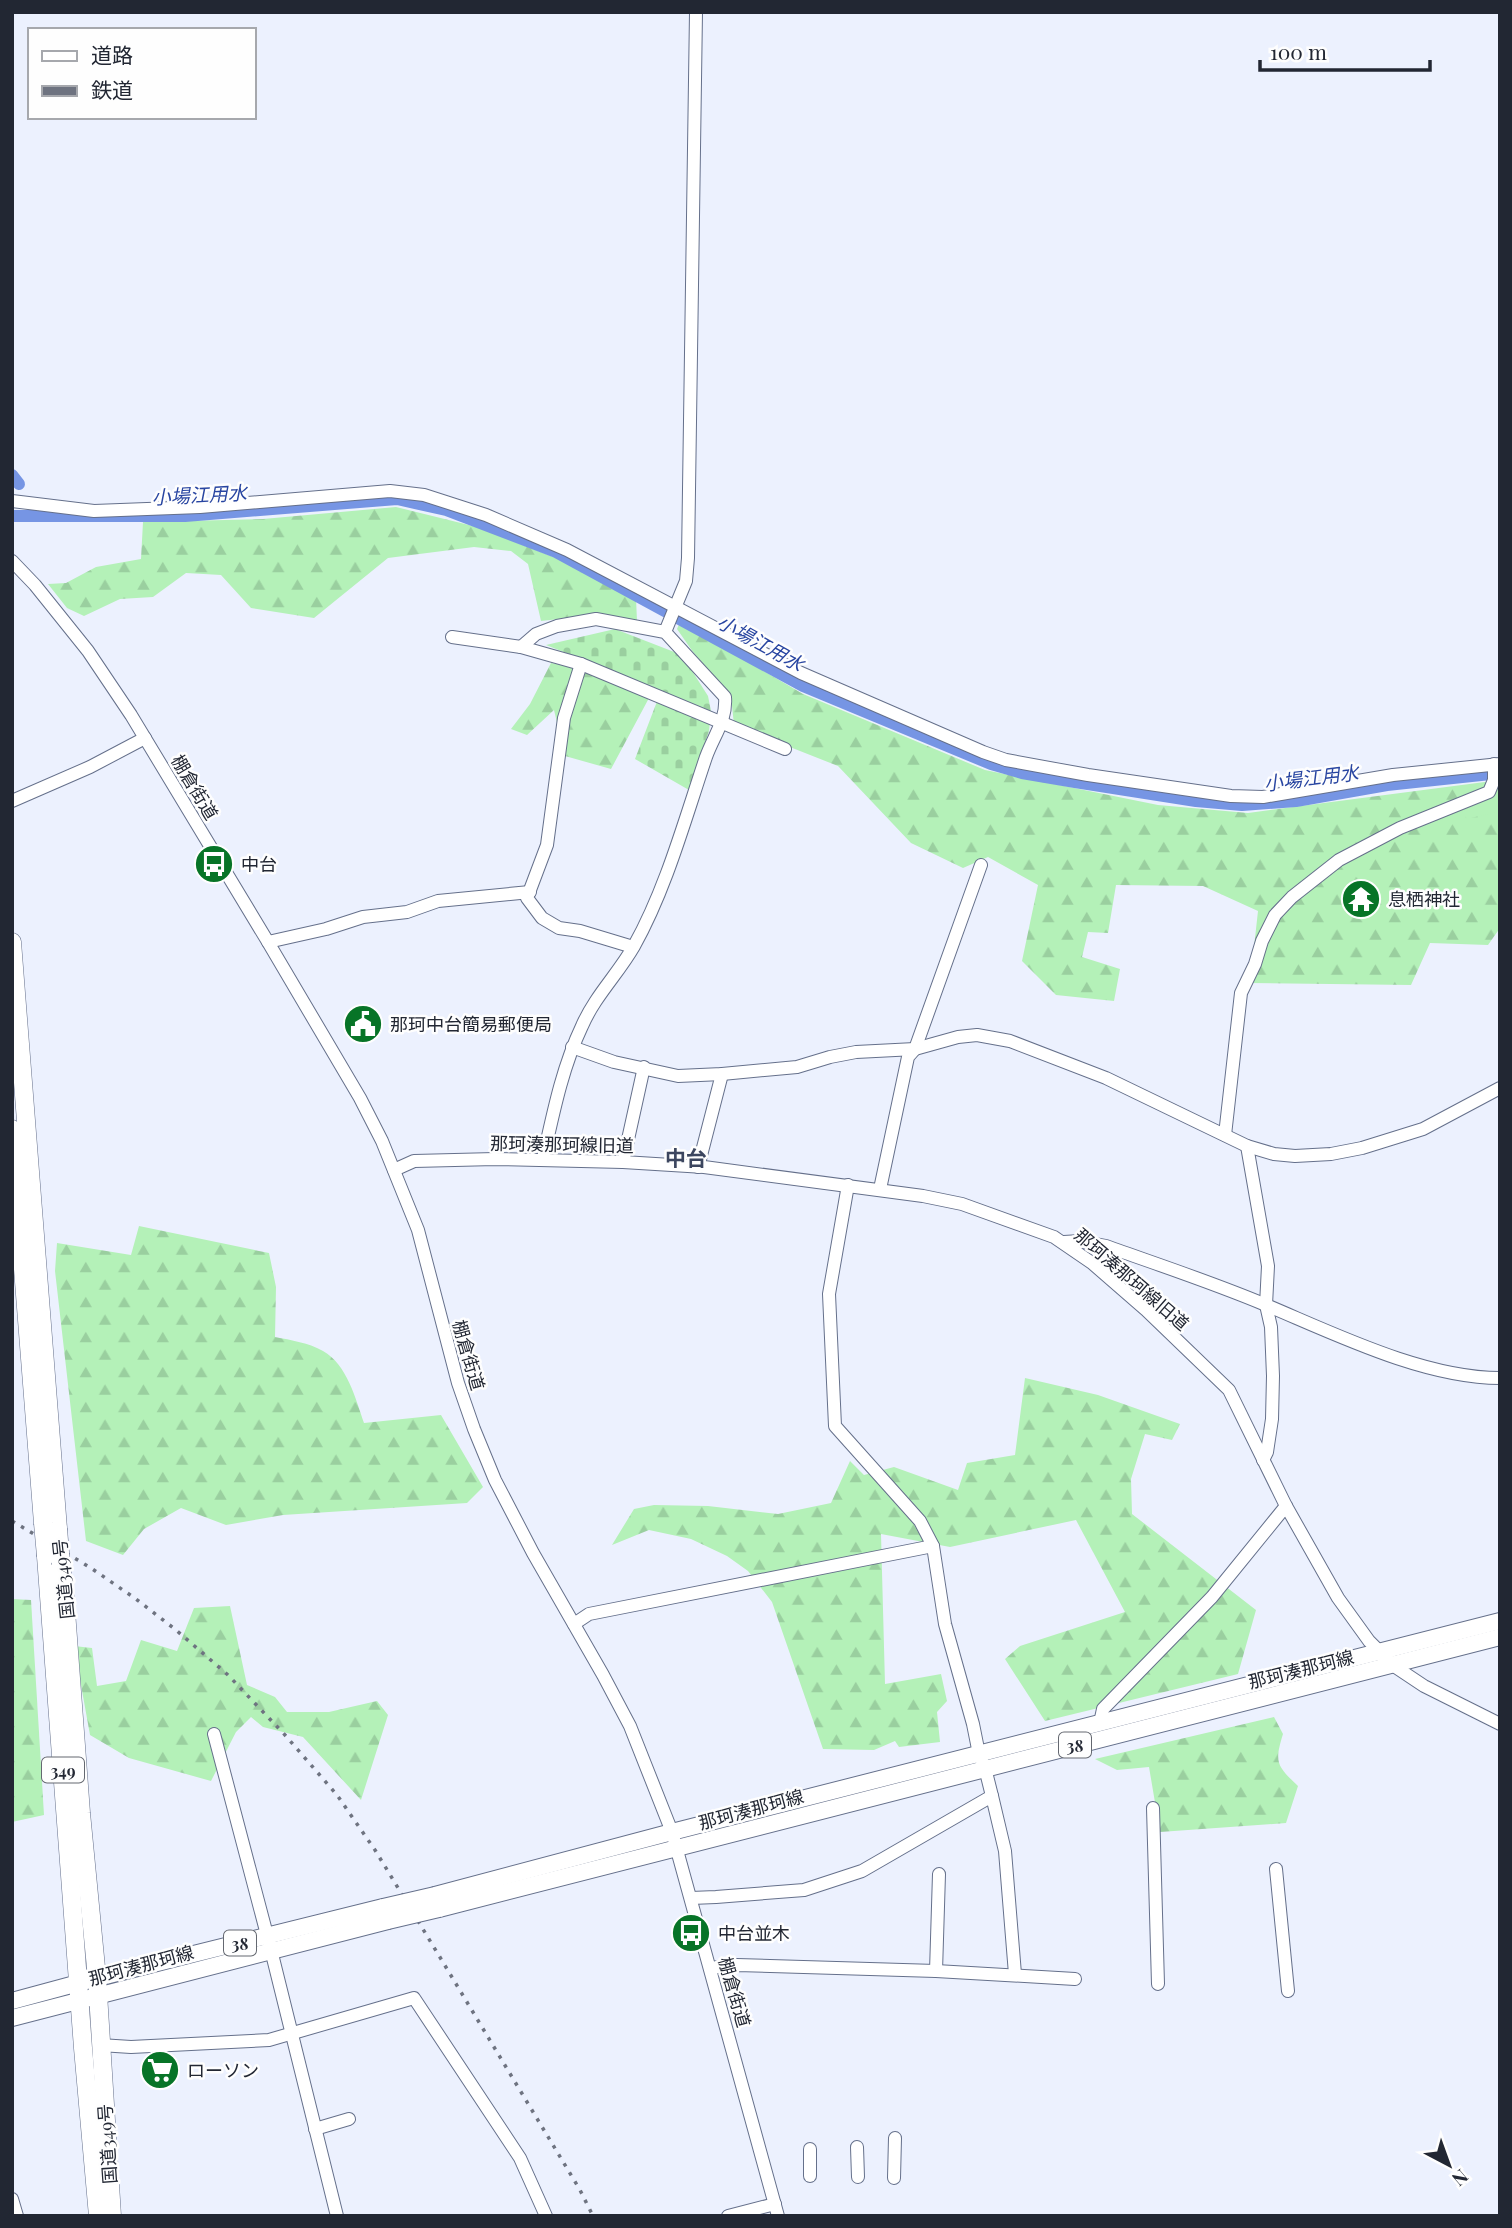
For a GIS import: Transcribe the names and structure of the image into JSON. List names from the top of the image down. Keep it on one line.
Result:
{"streets":{"highway":["国道349号","349"],"main road":["那珂湊那珂線","38"],"street":["棚倉街道","那珂湊那珂線旧道"]},"crossings":[["棚倉街道","那珂湊那珂線旧道"],["棚倉街道","那珂湊那珂線"],["那珂湊那珂線旧道","那珂湊那珂線"],["国道349号","那珂湊那珂線"]],"districts":["中台"],"water":["小場江用水"],"places":{"bus stop":["中台","中台並木"],"temple":["息栖神社"],"public building":["那珂中台簡易郵便局"],"supermarket":["ローソン"]},"legend":["道路","鉄道"],"scale_bar":"100 m","north":"bottom right"}
